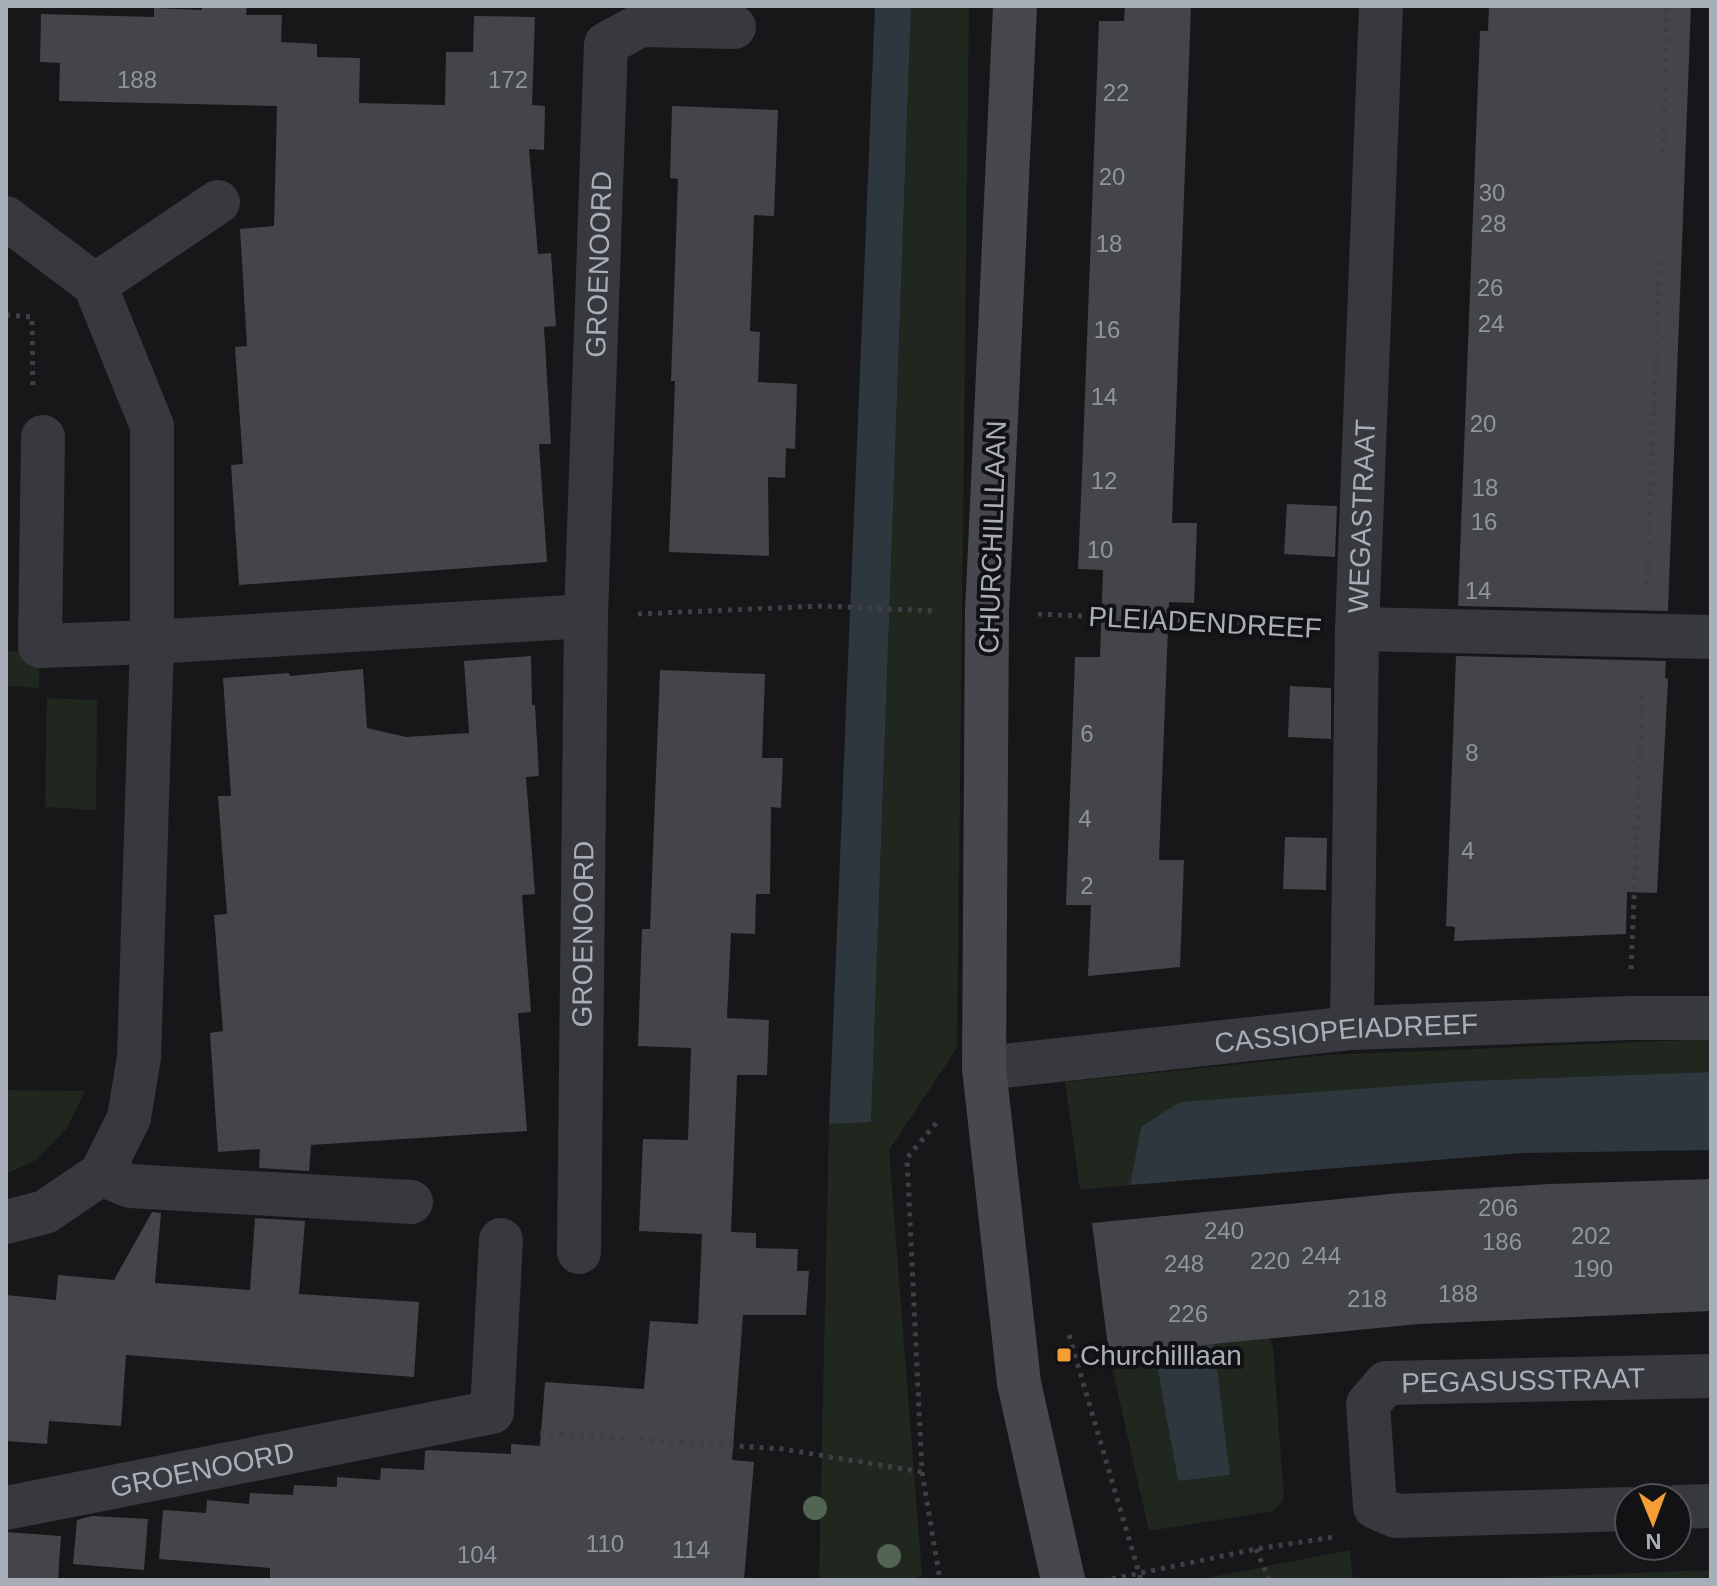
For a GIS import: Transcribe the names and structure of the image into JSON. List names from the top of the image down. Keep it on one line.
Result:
{"streets":{"street":["GROENOORD","WEGASTRAAT","CHURCHILLLAAN","PLEIADENDREEF","CASSIOPEIADREEF","PEGASUSSTRAAT"]},"crossings":[["WEGASTRAAT","PLEIADENDREEF"],["WEGASTRAAT","CASSIOPEIADREEF"],["CHURCHILLLAAN","PLEIADENDREEF"],["CHURCHILLLAAN","CASSIOPEIADREEF"]],"places":{"transit":["Churchilllaan"]},"house_numbers":["188","172","22","20","30","28","18","26","24","16","14","20","12","18","16","10","14","6","8","4","4","2","206","240","202","186","244","220","248","190","188","218","226","110","114","104"],"north":"bottom"}
